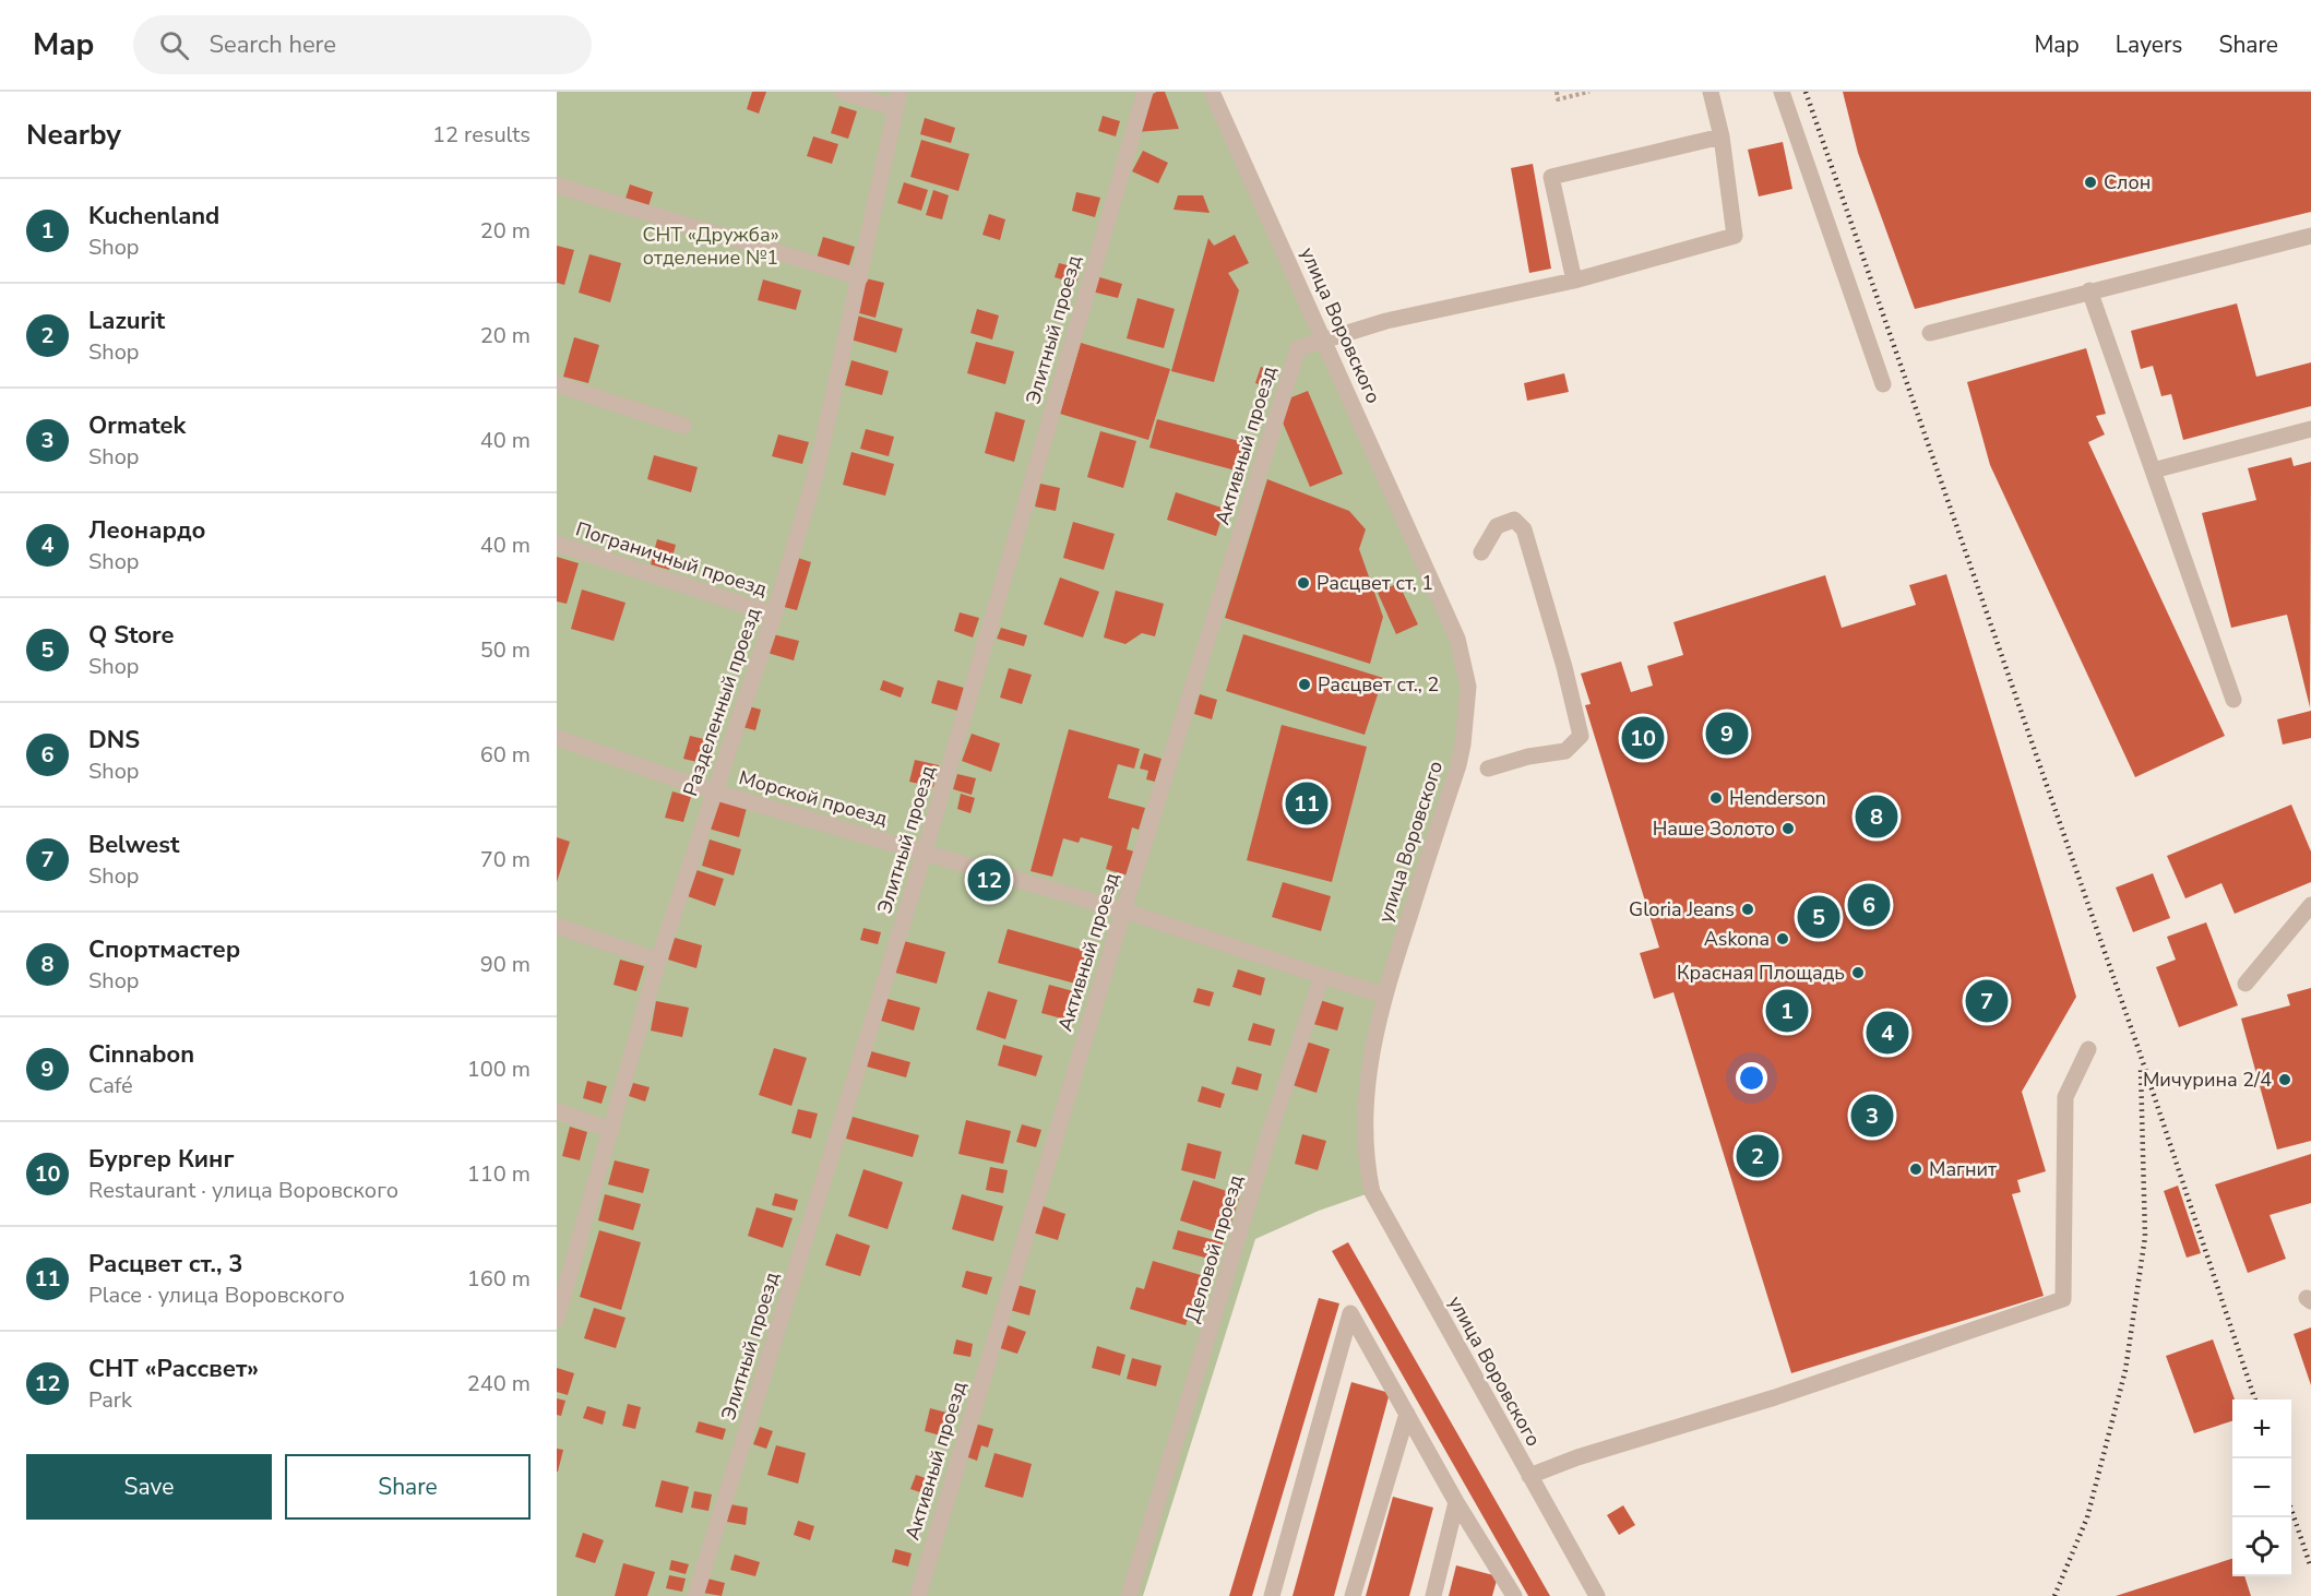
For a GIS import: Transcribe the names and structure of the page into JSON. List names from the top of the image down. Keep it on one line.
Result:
{"streets":{"street":["улица Воровского","Элитный проезд","Активный проезд","Пограничный проезд","Разделенный проезд","Морской проезд","Деловой проезд"]},"crossings":[["улица Воровского","Активный проезд"],["Элитный проезд","Морской проезд"],["Активный проезд","Морской проезд"],["Пограничный проезд","Разделенный проезд"],["Разделенный проезд","Морской проезд"],["Морской проезд","Деловой проезд"]],"parks":["СНТ «Дружба» отделение №1"],"places":["Слон","Расцвет ст, 1","Расцвет ст., 2","Henderson","Наше Золото","Gloria Jeans","Askona","Красная Площадь","Мичурина 2/4","Магнит"],"page":{"header":"Map","search":"Search here","nav":["Map","Layers","Share"],"heading":["Nearby","12 results"],"list":[{"mark":"1","name":"Kuchenland","note":"Shop","value":"20 m"},{"mark":"2","name":"Lazurit","note":"Shop","value":"20 m"},{"mark":"3","name":"Ormatek","note":"Shop","value":"40 m"},{"mark":"4","name":"Леонардо","note":"Shop","value":"40 m"},{"mark":"5","name":"Q Store","note":"Shop","value":"50 m"},{"mark":"6","name":"DNS","note":"Shop","value":"60 m"},{"mark":"7","name":"Belwest","note":"Shop","value":"70 m"},{"mark":"8","name":"Спортмастер","note":"Shop","value":"90 m"},{"mark":"9","name":"Cinnabon","note":"Café","value":"100 m"},{"mark":"10","name":"Бургер Кинг","note":"Restaurant · улица Воровского","value":"110 m"},{"mark":"11","name":"Расцвет ст., 3","note":"Place · улица Воровского","value":"160 m"},{"mark":"12","name":"СНТ «Рассвет»","note":"Park","value":"240 m"}],"pins":["9","10","11","8","12","6","5","7","1","4","3","2"],"map_buttons":["+","−"],"buttons":["Save","Share"]}}
